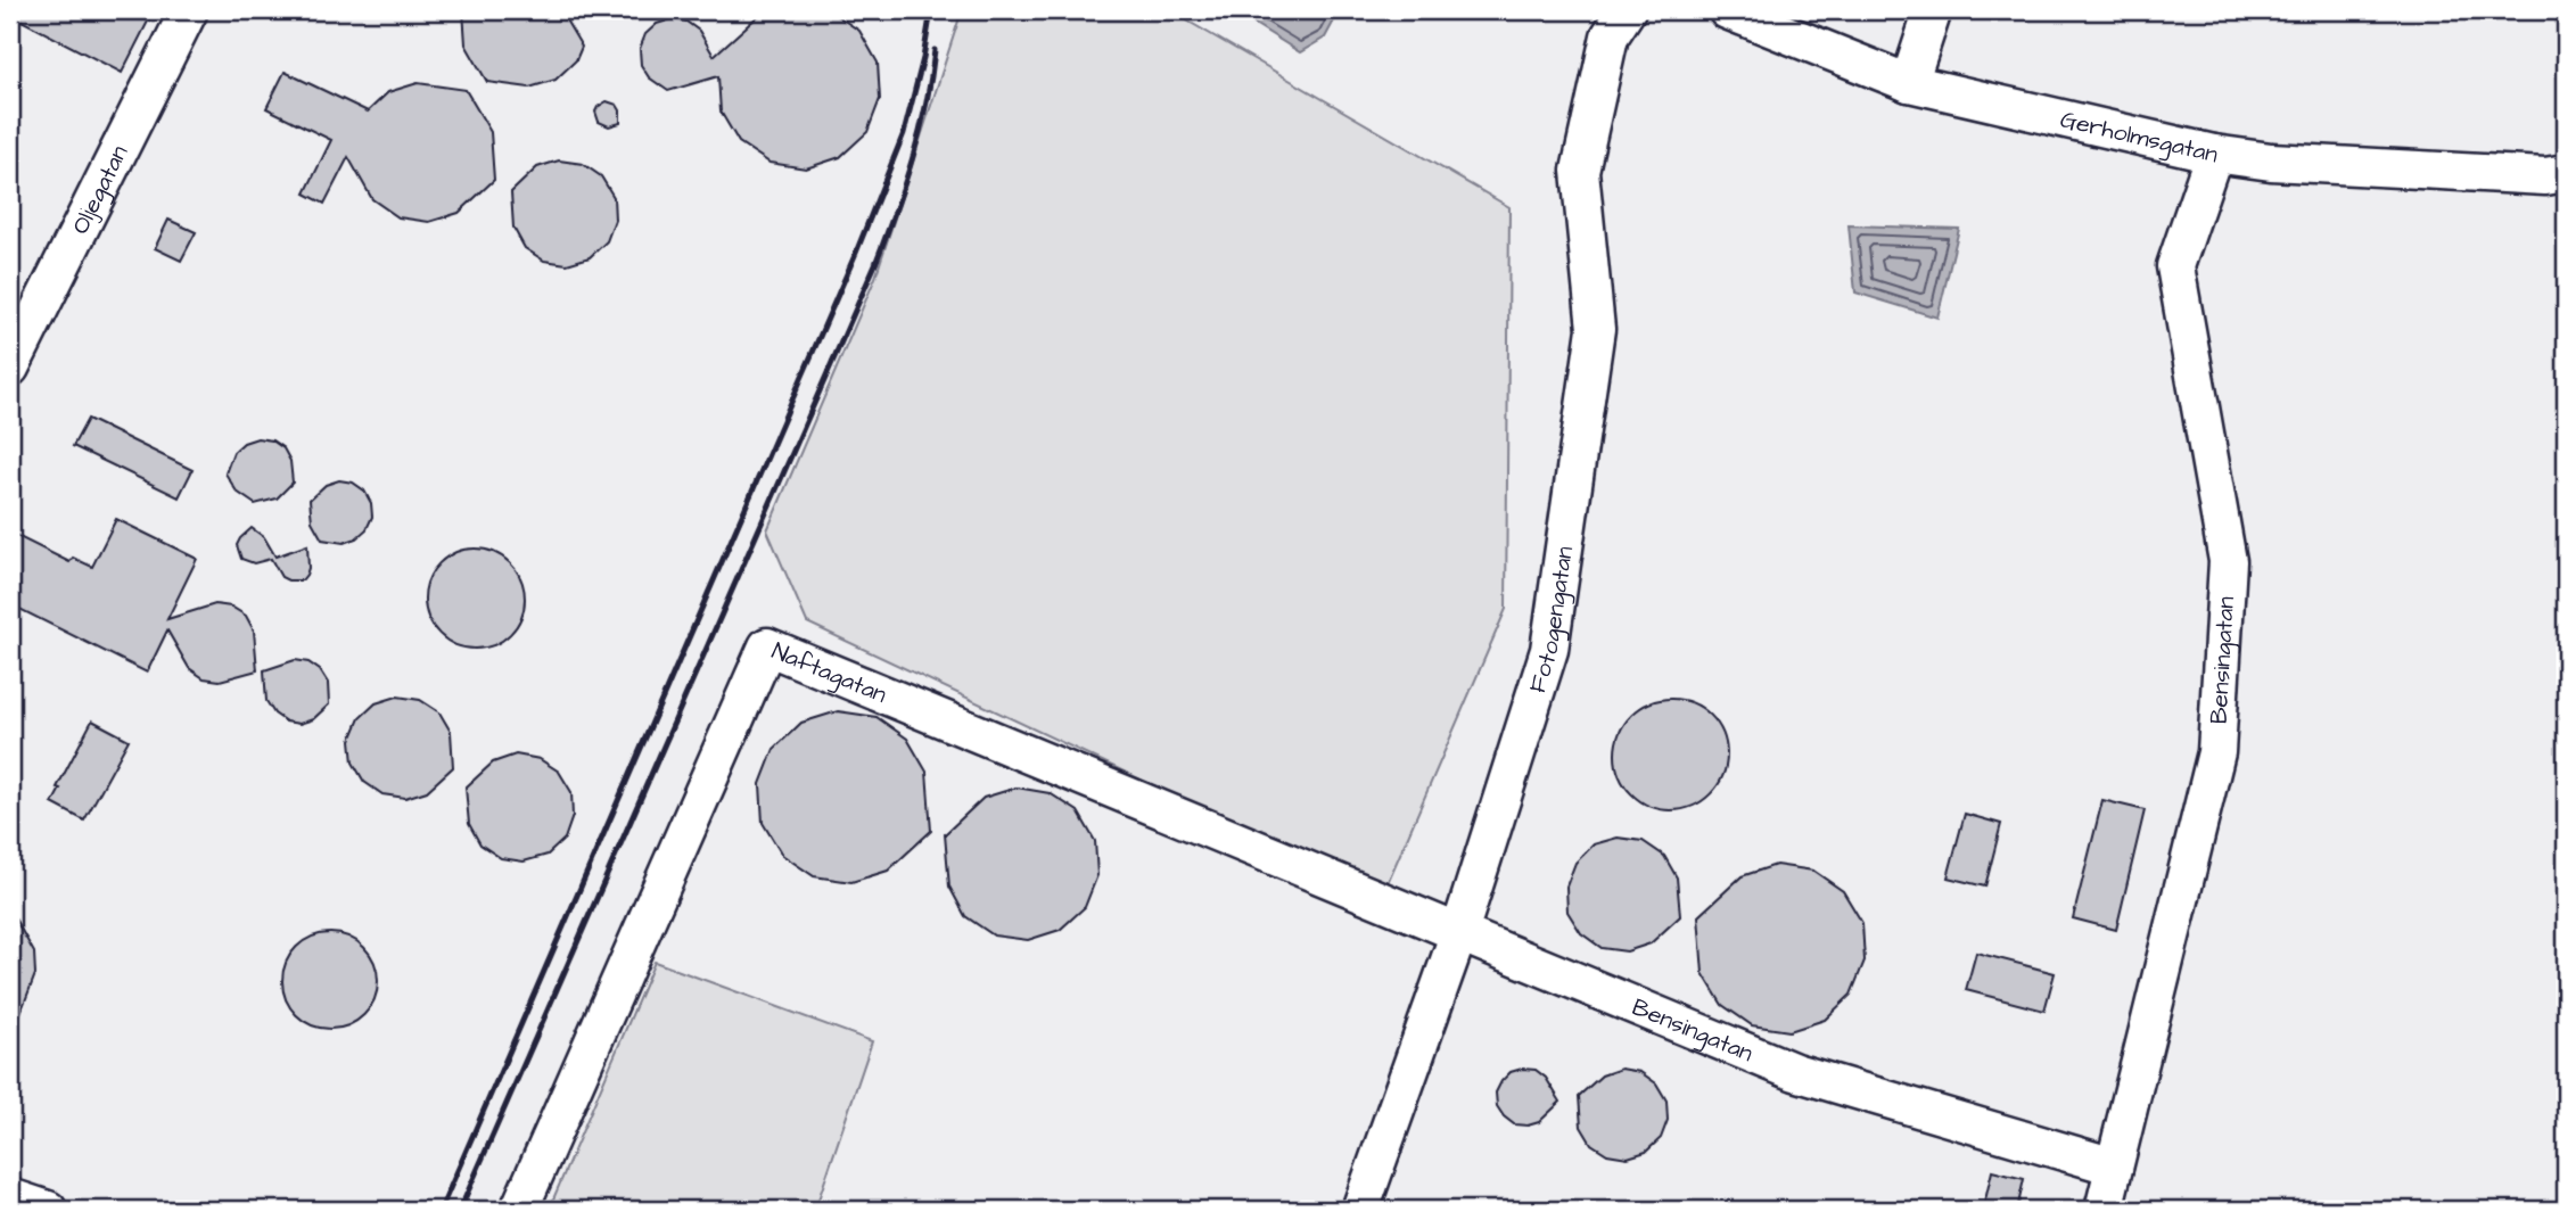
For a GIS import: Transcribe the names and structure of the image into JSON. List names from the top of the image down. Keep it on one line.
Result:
{"streets":{"lane":["Gerholmsgatan","Oljegatan","Fotogengatan","Bensingatan","Naftagatan"]},"crossings":[["Gerholmsgatan","Bensingatan"],["Fotogengatan","Bensingatan"],["Fotogengatan","Naftagatan"],["Bensingatan","Naftagatan"]]}
